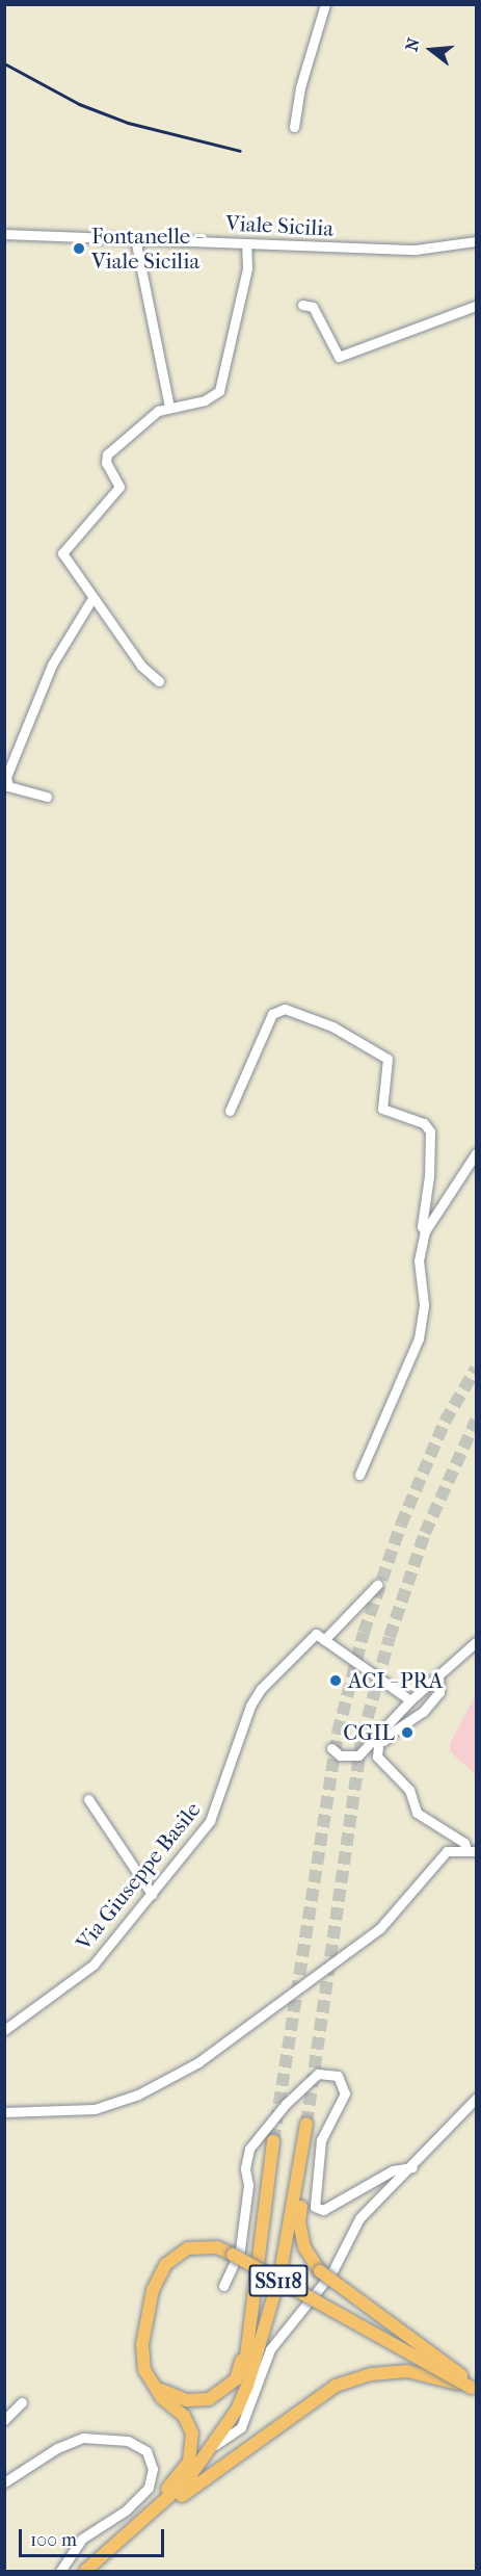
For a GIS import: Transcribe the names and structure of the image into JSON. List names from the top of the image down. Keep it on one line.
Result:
{"streets":{"main road":["SS118"],"street":["Viale Sicilia","Via Giuseppe Basile"]},"places":["Fontanelle - Viale Sicilia","ACI - PRA","CGIL"],"scale_bar":"100 m","north":"left"}
